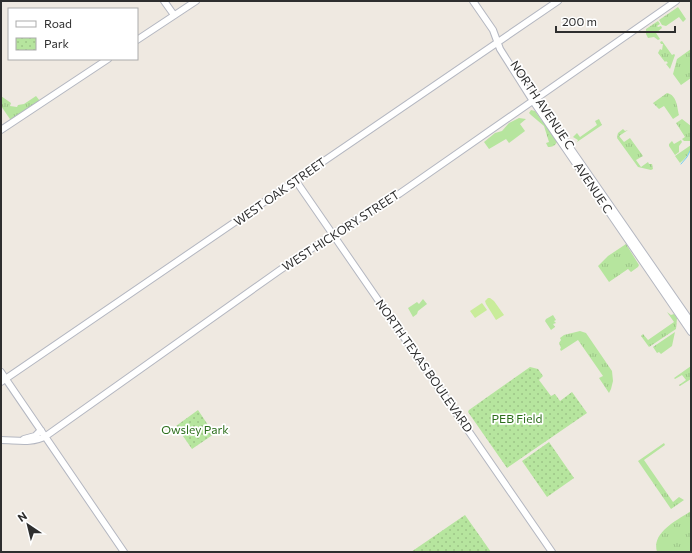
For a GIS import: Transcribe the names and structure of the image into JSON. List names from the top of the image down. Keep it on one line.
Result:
{"streets":{"main road":["NORTH AVENUE C","AVENUE C","WEST OAK STREET","WEST HICKORY STREET","NORTH TEXAS BOULEVARD"]},"crossings":[["NORTH AVENUE C","AVENUE C"],["NORTH AVENUE C","WEST OAK STREET"],["NORTH AVENUE C","WEST HICKORY STREET"],["AVENUE C","WEST HICKORY STREET"],["WEST OAK STREET","NORTH TEXAS BOULEVARD"],["WEST HICKORY STREET","NORTH TEXAS BOULEVARD"]],"parks":["PEB Field","Owsley Park"],"legend":["Road","Park"],"scale_bar":"200 m","north":"top left"}
